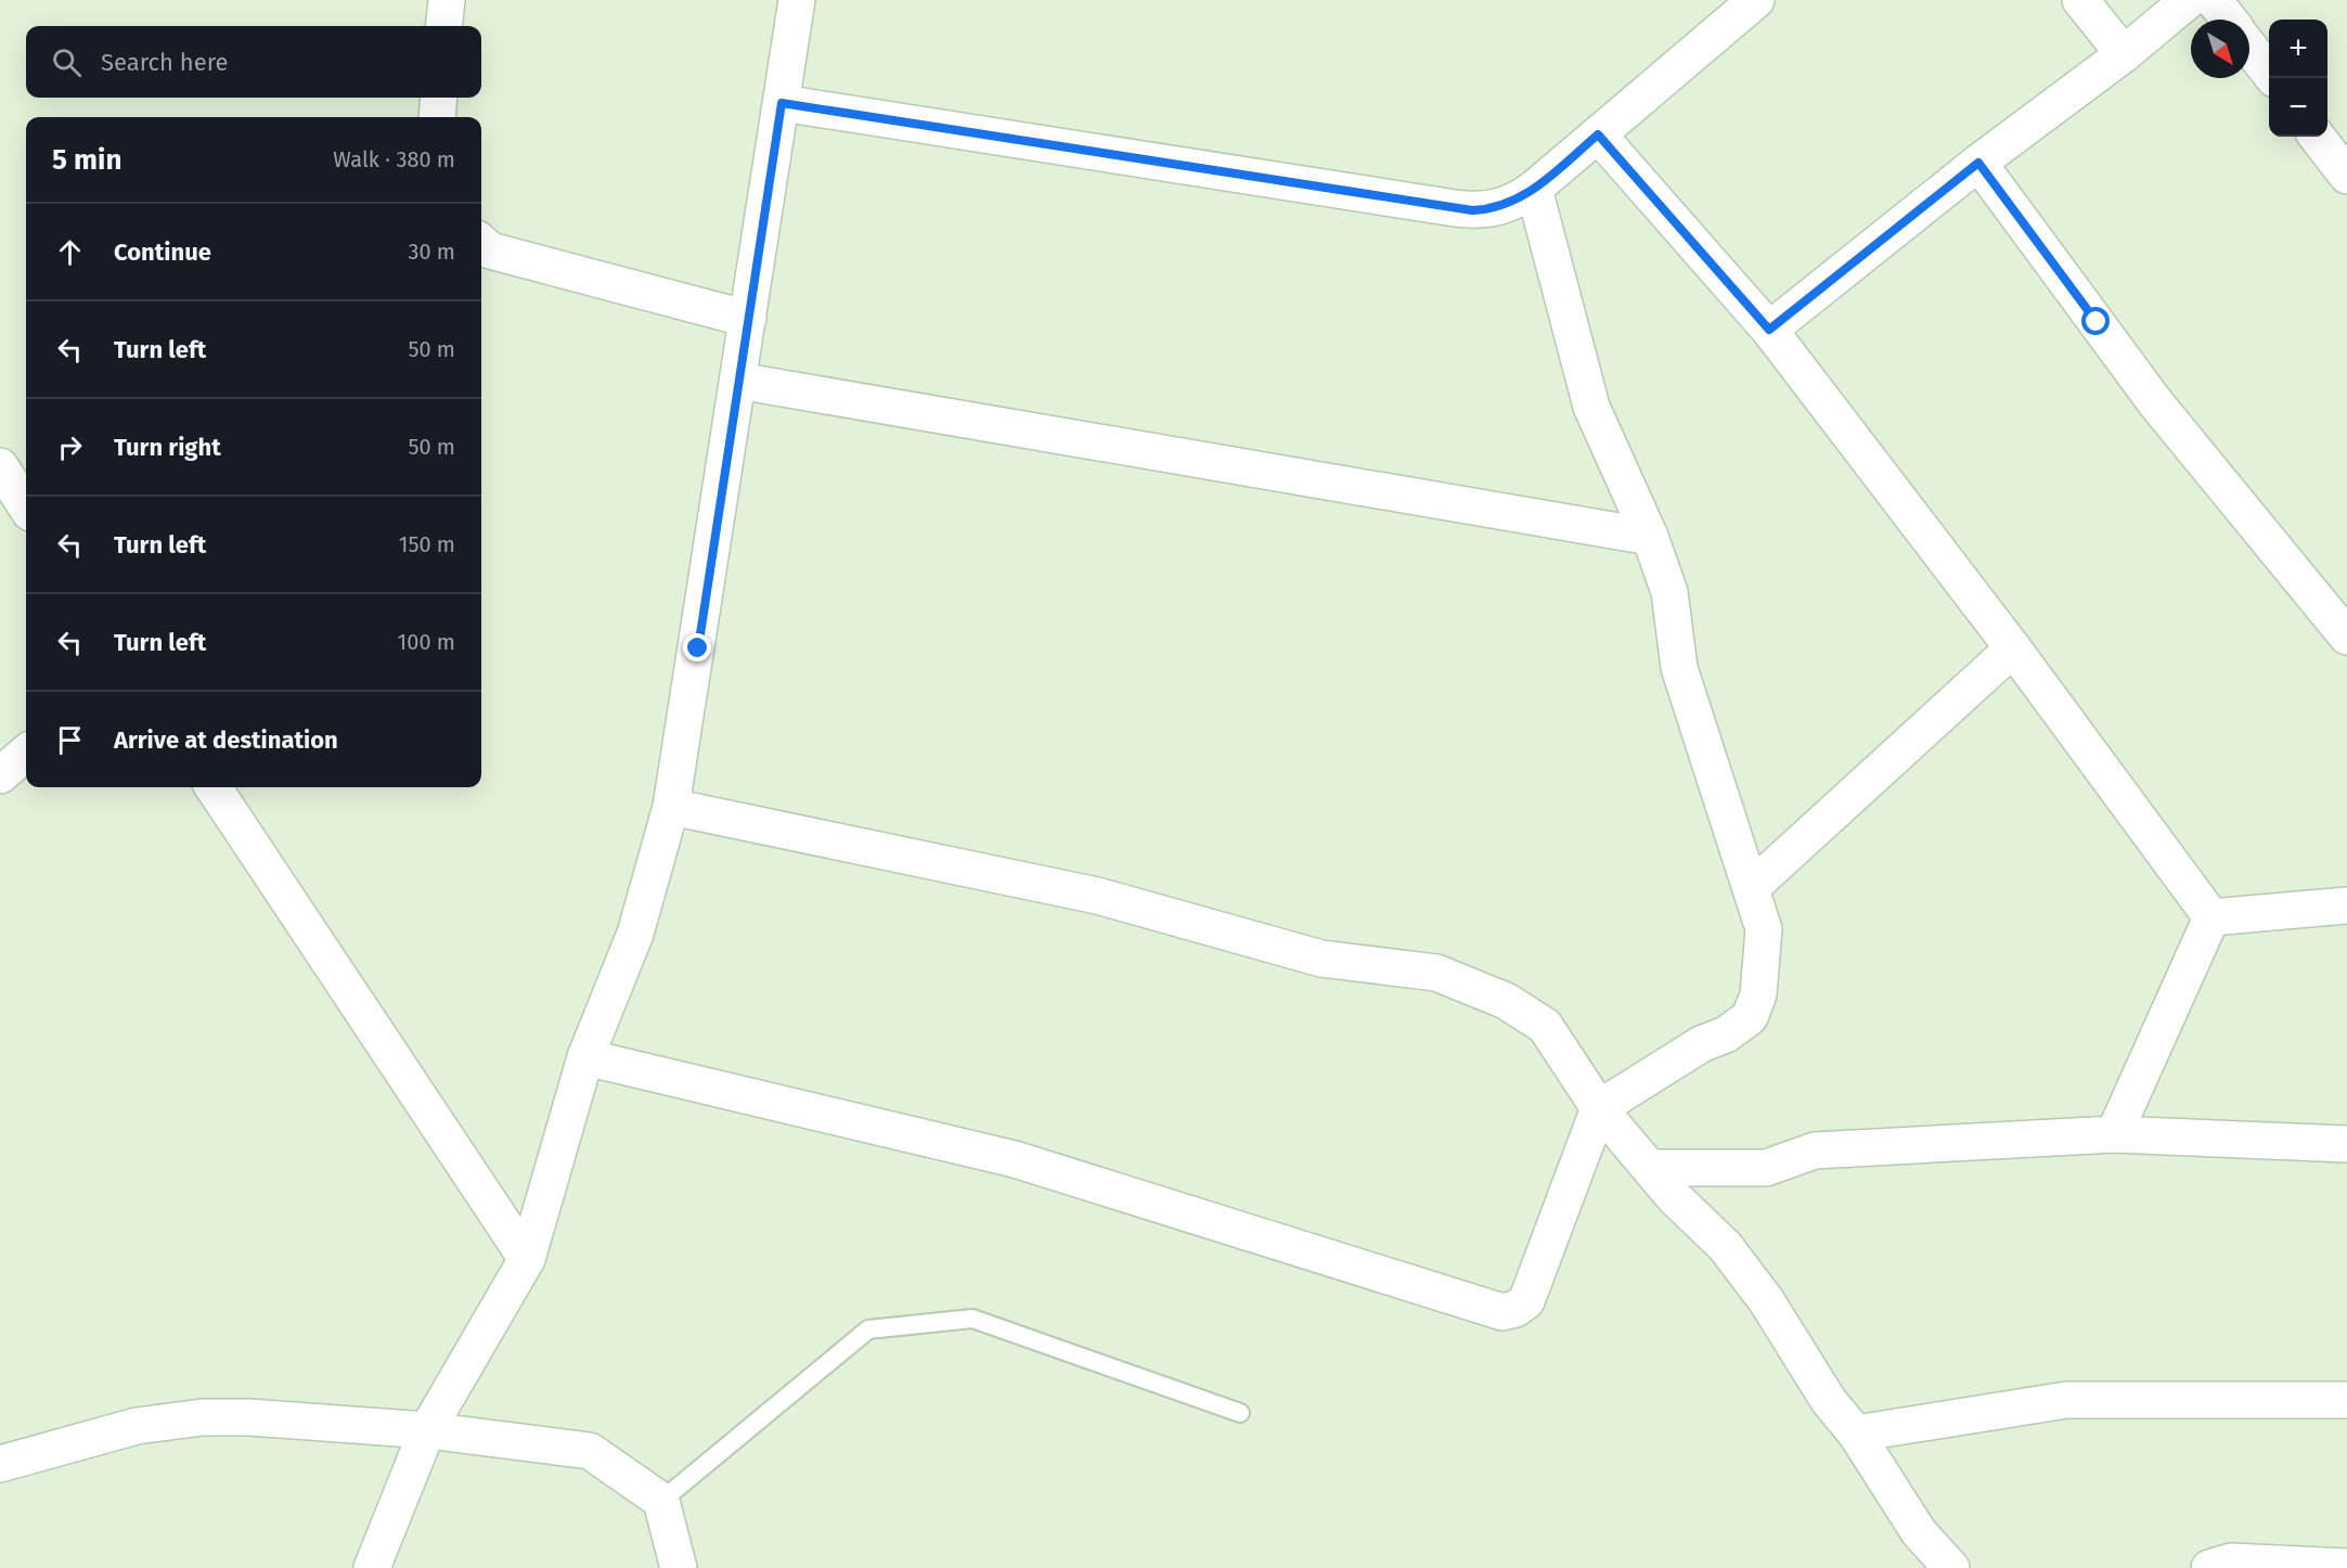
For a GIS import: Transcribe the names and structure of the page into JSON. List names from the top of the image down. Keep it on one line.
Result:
{"north":"bottom right","page":{"map_buttons":["+","−"],"search":"Search here","heading":["5 min","Walk · 380 m"],"list":[["Continue","30 m"],["Turn left","50 m"],["Turn right","50 m"],["Turn left","150 m"],["Turn left","100 m"],"Arrive at destination"]}}
